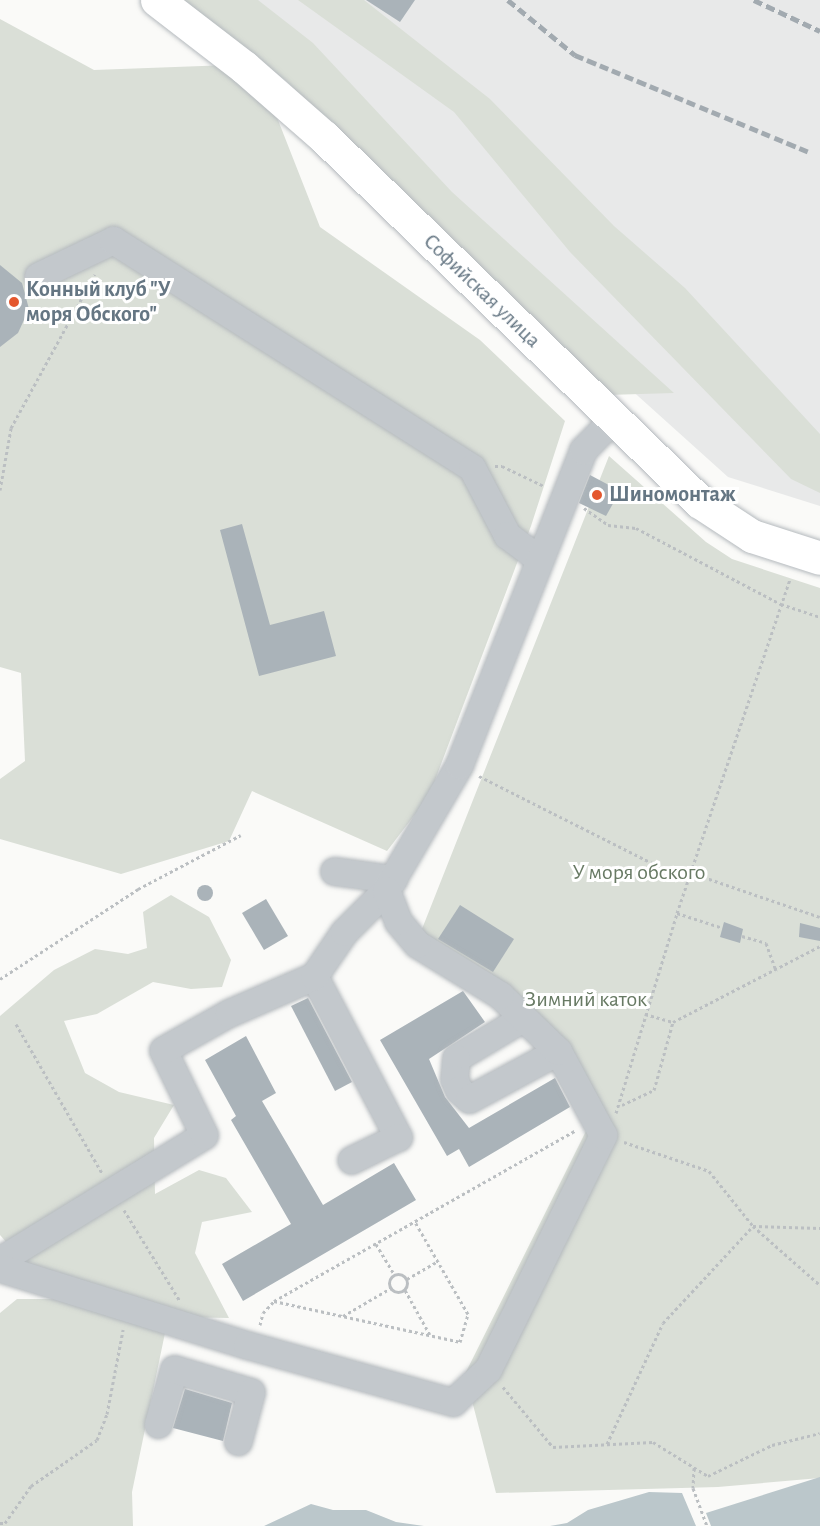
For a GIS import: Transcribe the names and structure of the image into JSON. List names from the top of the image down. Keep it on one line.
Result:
{"streets":{"main road":["Софийская улица"]},"parks":["У моря обского","Зимний каток"],"places":["Конный клуб \"У моря Обского\"","Шиномонтаж"]}
